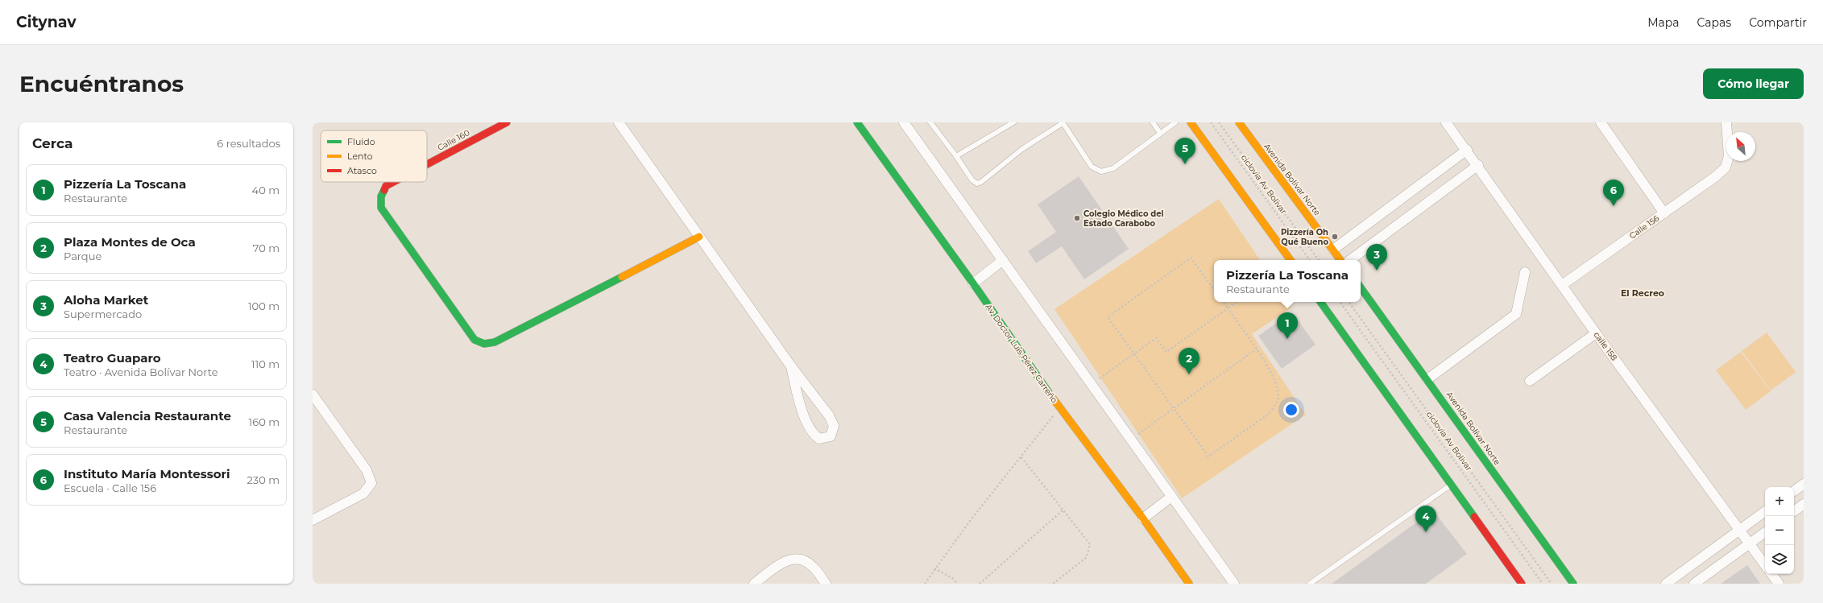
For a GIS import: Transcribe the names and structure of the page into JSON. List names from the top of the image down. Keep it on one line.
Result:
{"streets":{"street":["Calle 160","Avenida Bolívar Norte","Calle 156","calle 158","Av. Doctor Luis Pérez Carreño"],"path":["ciclovia Av Bolivar"]},"crossings":[["Calle 156","calle 158"]],"districts":["El Recreo"],"places":["Colegio Médico del Estado Carabobo","Pizzería Oh Qué Bueno"],"legend":["Fluido","Lento","Atasco"],"north":"top left","page":{"header":"Citynav","nav":["Mapa","Capas","Compartir"],"buttons":"Cómo llegar","title":"Encuéntranos","heading":["Cerca","6 resultados"],"pins":["5","6","3","1","2","4"],"list":[{"mark":"1","name":"Pizzería La Toscana","note":"Restaurante","value":"40 m"},{"mark":"2","name":"Plaza Montes de Oca","note":"Parque","value":"70 m"},{"mark":"3","name":"Aloha Market","note":"Supermercado","value":"100 m"},{"mark":"4","name":"Teatro Guaparo","note":"Teatro · Avenida Bolívar Norte","value":"110 m"},{"mark":"5","name":"Casa Valencia Restaurante","note":"Restaurante","value":"160 m"},{"mark":"6","name":"Instituto María Montessori","note":"Escuela · Calle 156","value":"230 m"}],"popup":["Pizzería La Toscana","Restaurante"],"map_buttons":["+","−"]}}
